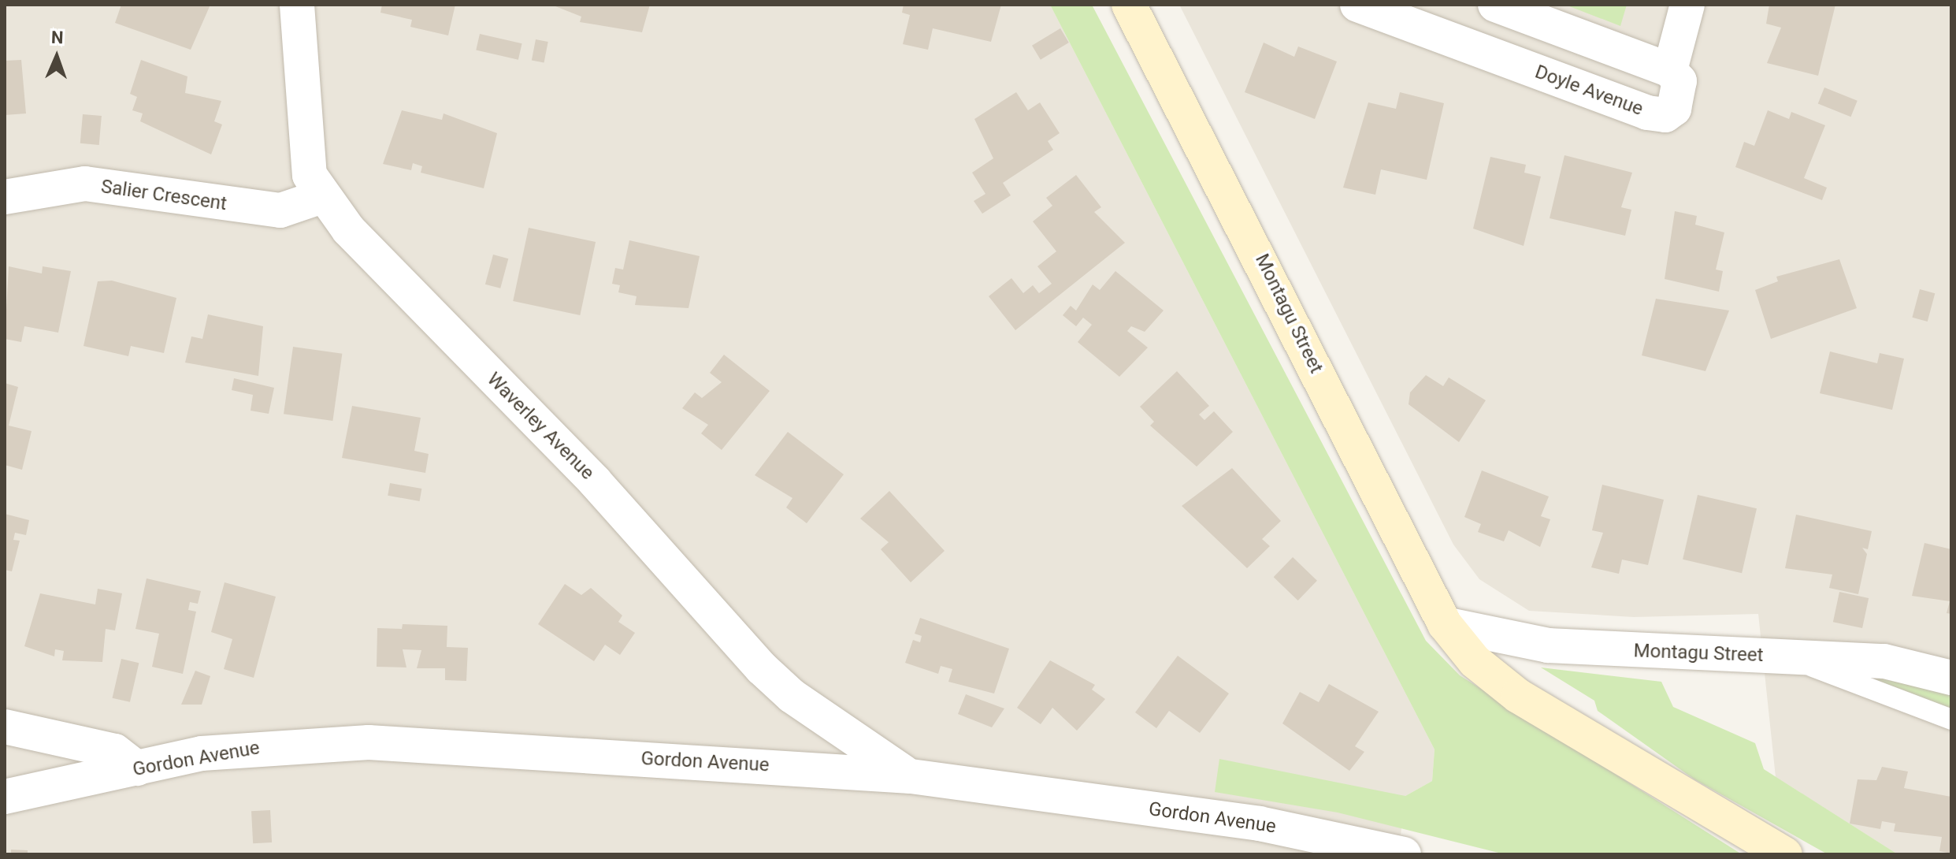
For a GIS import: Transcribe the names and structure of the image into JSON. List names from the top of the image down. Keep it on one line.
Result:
{"streets":{"street":["Doyle Avenue","Salier Crescent","Montagu Street","Waverley Avenue","Gordon Avenue"]},"crossings":[["Salier Crescent","Waverley Avenue"],["Waverley Avenue","Gordon Avenue"]],"north":"top"}
